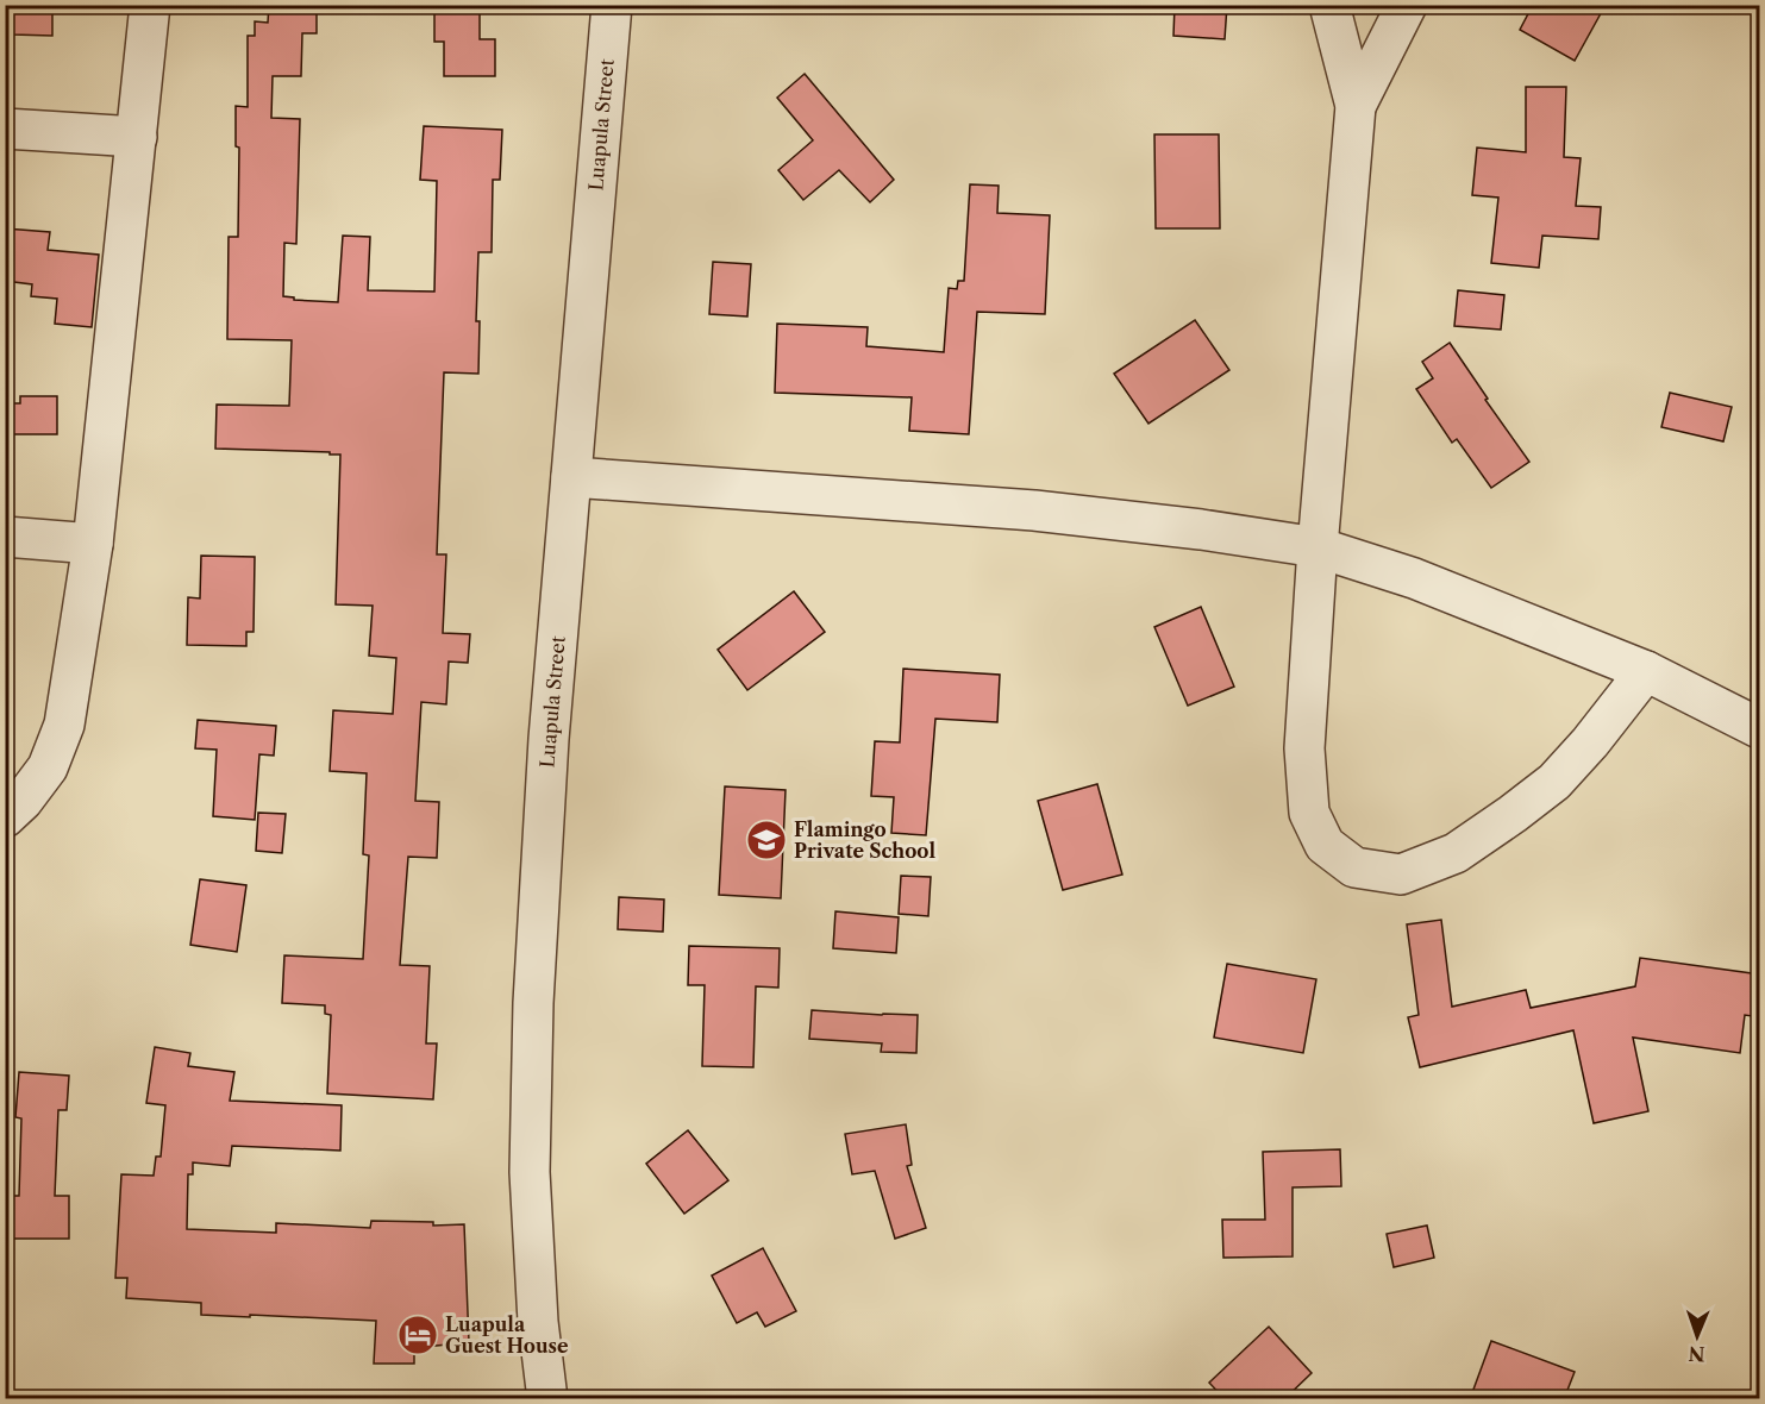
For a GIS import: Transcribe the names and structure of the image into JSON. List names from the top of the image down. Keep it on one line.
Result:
{"streets":{"street":["Luapula Street"]},"places":{"school or university":["Flamingo Private School"],"hotel":["Luapula Guest House"]},"north":"bottom"}
